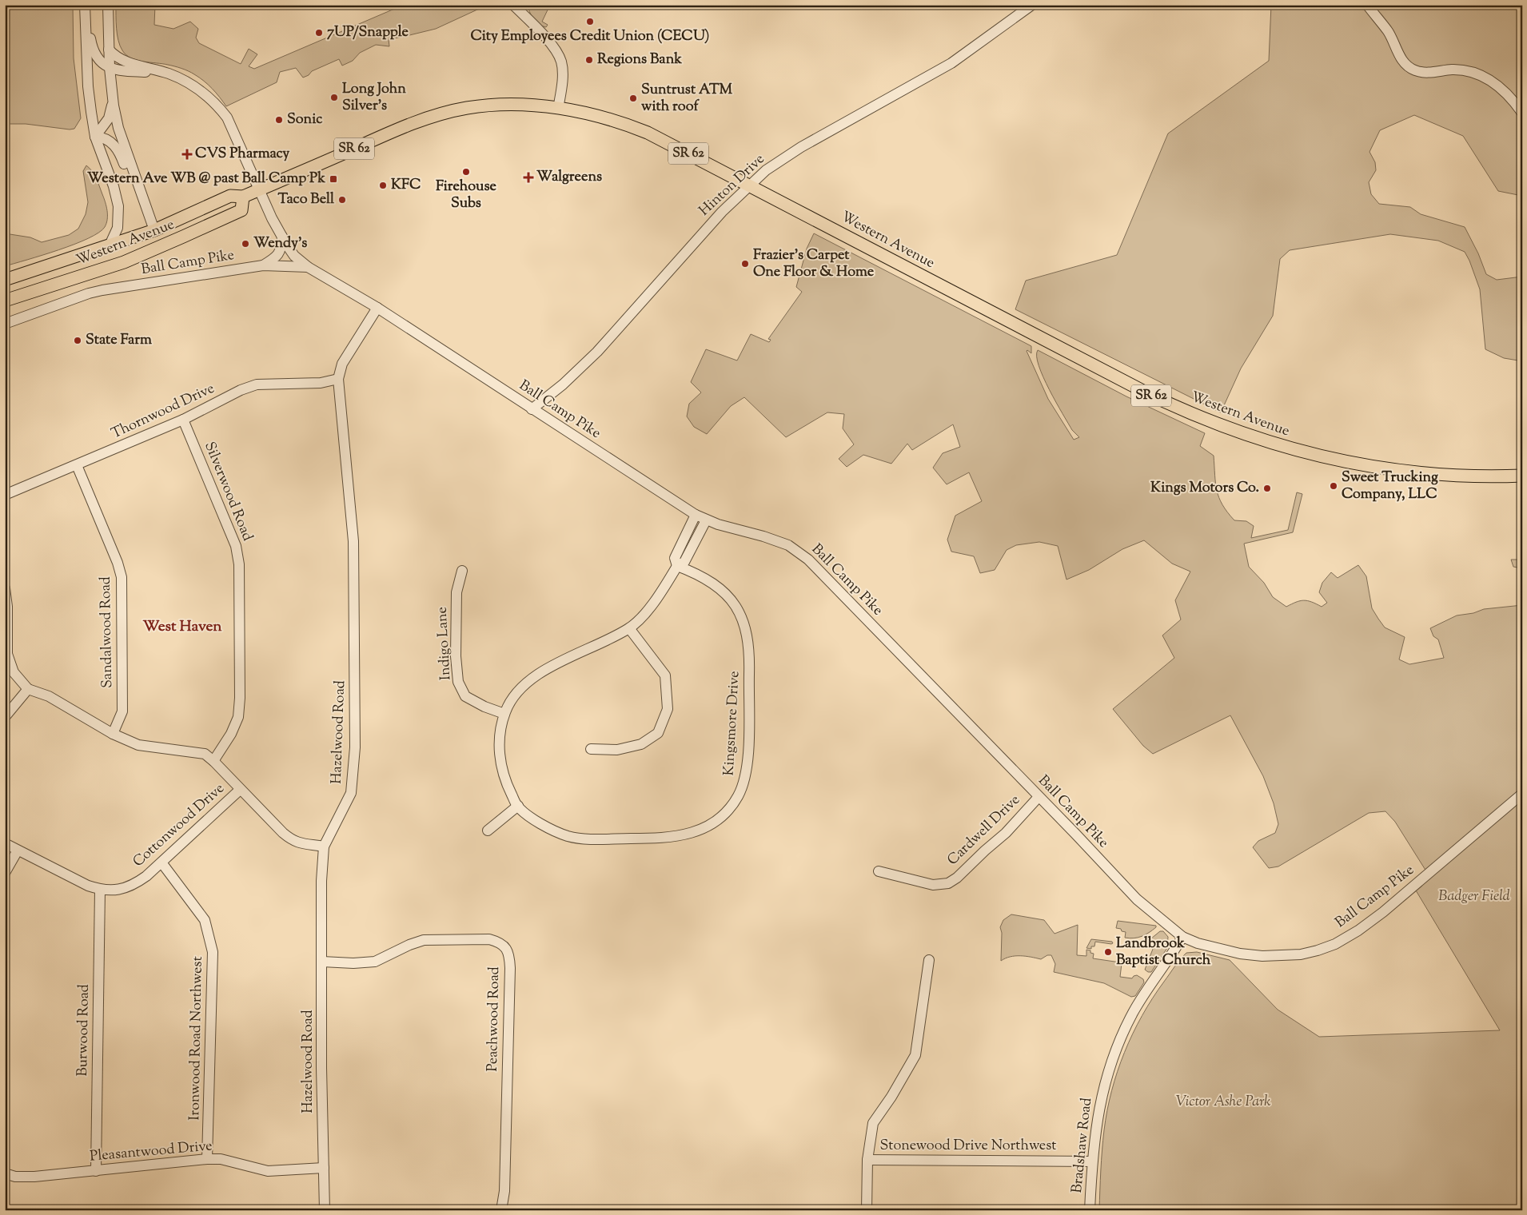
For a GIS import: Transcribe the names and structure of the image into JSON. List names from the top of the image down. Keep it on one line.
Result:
{"streets":{"main road":["SR 62","Western Avenue"],"street":["Hinton Drive","Ball Camp Pike","Thornwood Drive","Silverwood Road","Sandalwood Road","Indigo Lane","Kingsmore Drive","Hazelwood Road","Cottonwood Drive","Cardwell Drive","Peachwood Road","Burwood Road","Ironwood Road Northwest","Bradshaw Road","Stonewood Drive Northwest","Pleasantwood Drive"]},"crossings":[["Hinton Drive","Western Avenue"],["Hinton Drive","Ball Camp Pike"],["Ball Camp Pike","Kingsmore Drive"],["Ball Camp Pike","Hazelwood Road"],["Ball Camp Pike","Cardwell Drive"],["Ball Camp Pike","Bradshaw Road"],["Thornwood Drive","Silverwood Road"],["Thornwood Drive","Sandalwood Road"],["Thornwood Drive","Hazelwood Road"],["Indigo Lane","Kingsmore Drive"],["Hazelwood Road","Peachwood Road"],["Hazelwood Road","Pleasantwood Drive"],["Cottonwood Drive","Burwood Road"],["Cottonwood Drive","Ironwood Road Northwest"],["Burwood Road","Pleasantwood Drive"],["Ironwood Road Northwest","Pleasantwood Drive"],["Bradshaw Road","Stonewood Drive Northwest"]],"districts":["West Haven"],"parks":["Badger Field","Victor Ashe Park"],"places":{"other":["City Employees Credit Union (CECU)","7UP/Snapple","Regions Bank","Long John Silver's","Suntrust ATM with roof","Sonic","Firehouse Subs","KFC","Taco Bell","Wendy's","Frazier's Carpet One Floor & Home","State Farm","Sweet Trucking Company, LLC","Kings Motors Co.","Landbrook Baptist Church"],"health":["CVS Pharmacy","Walgreens"],"transit":["Western Ave WB @ past Ball Camp Pk"]}}
